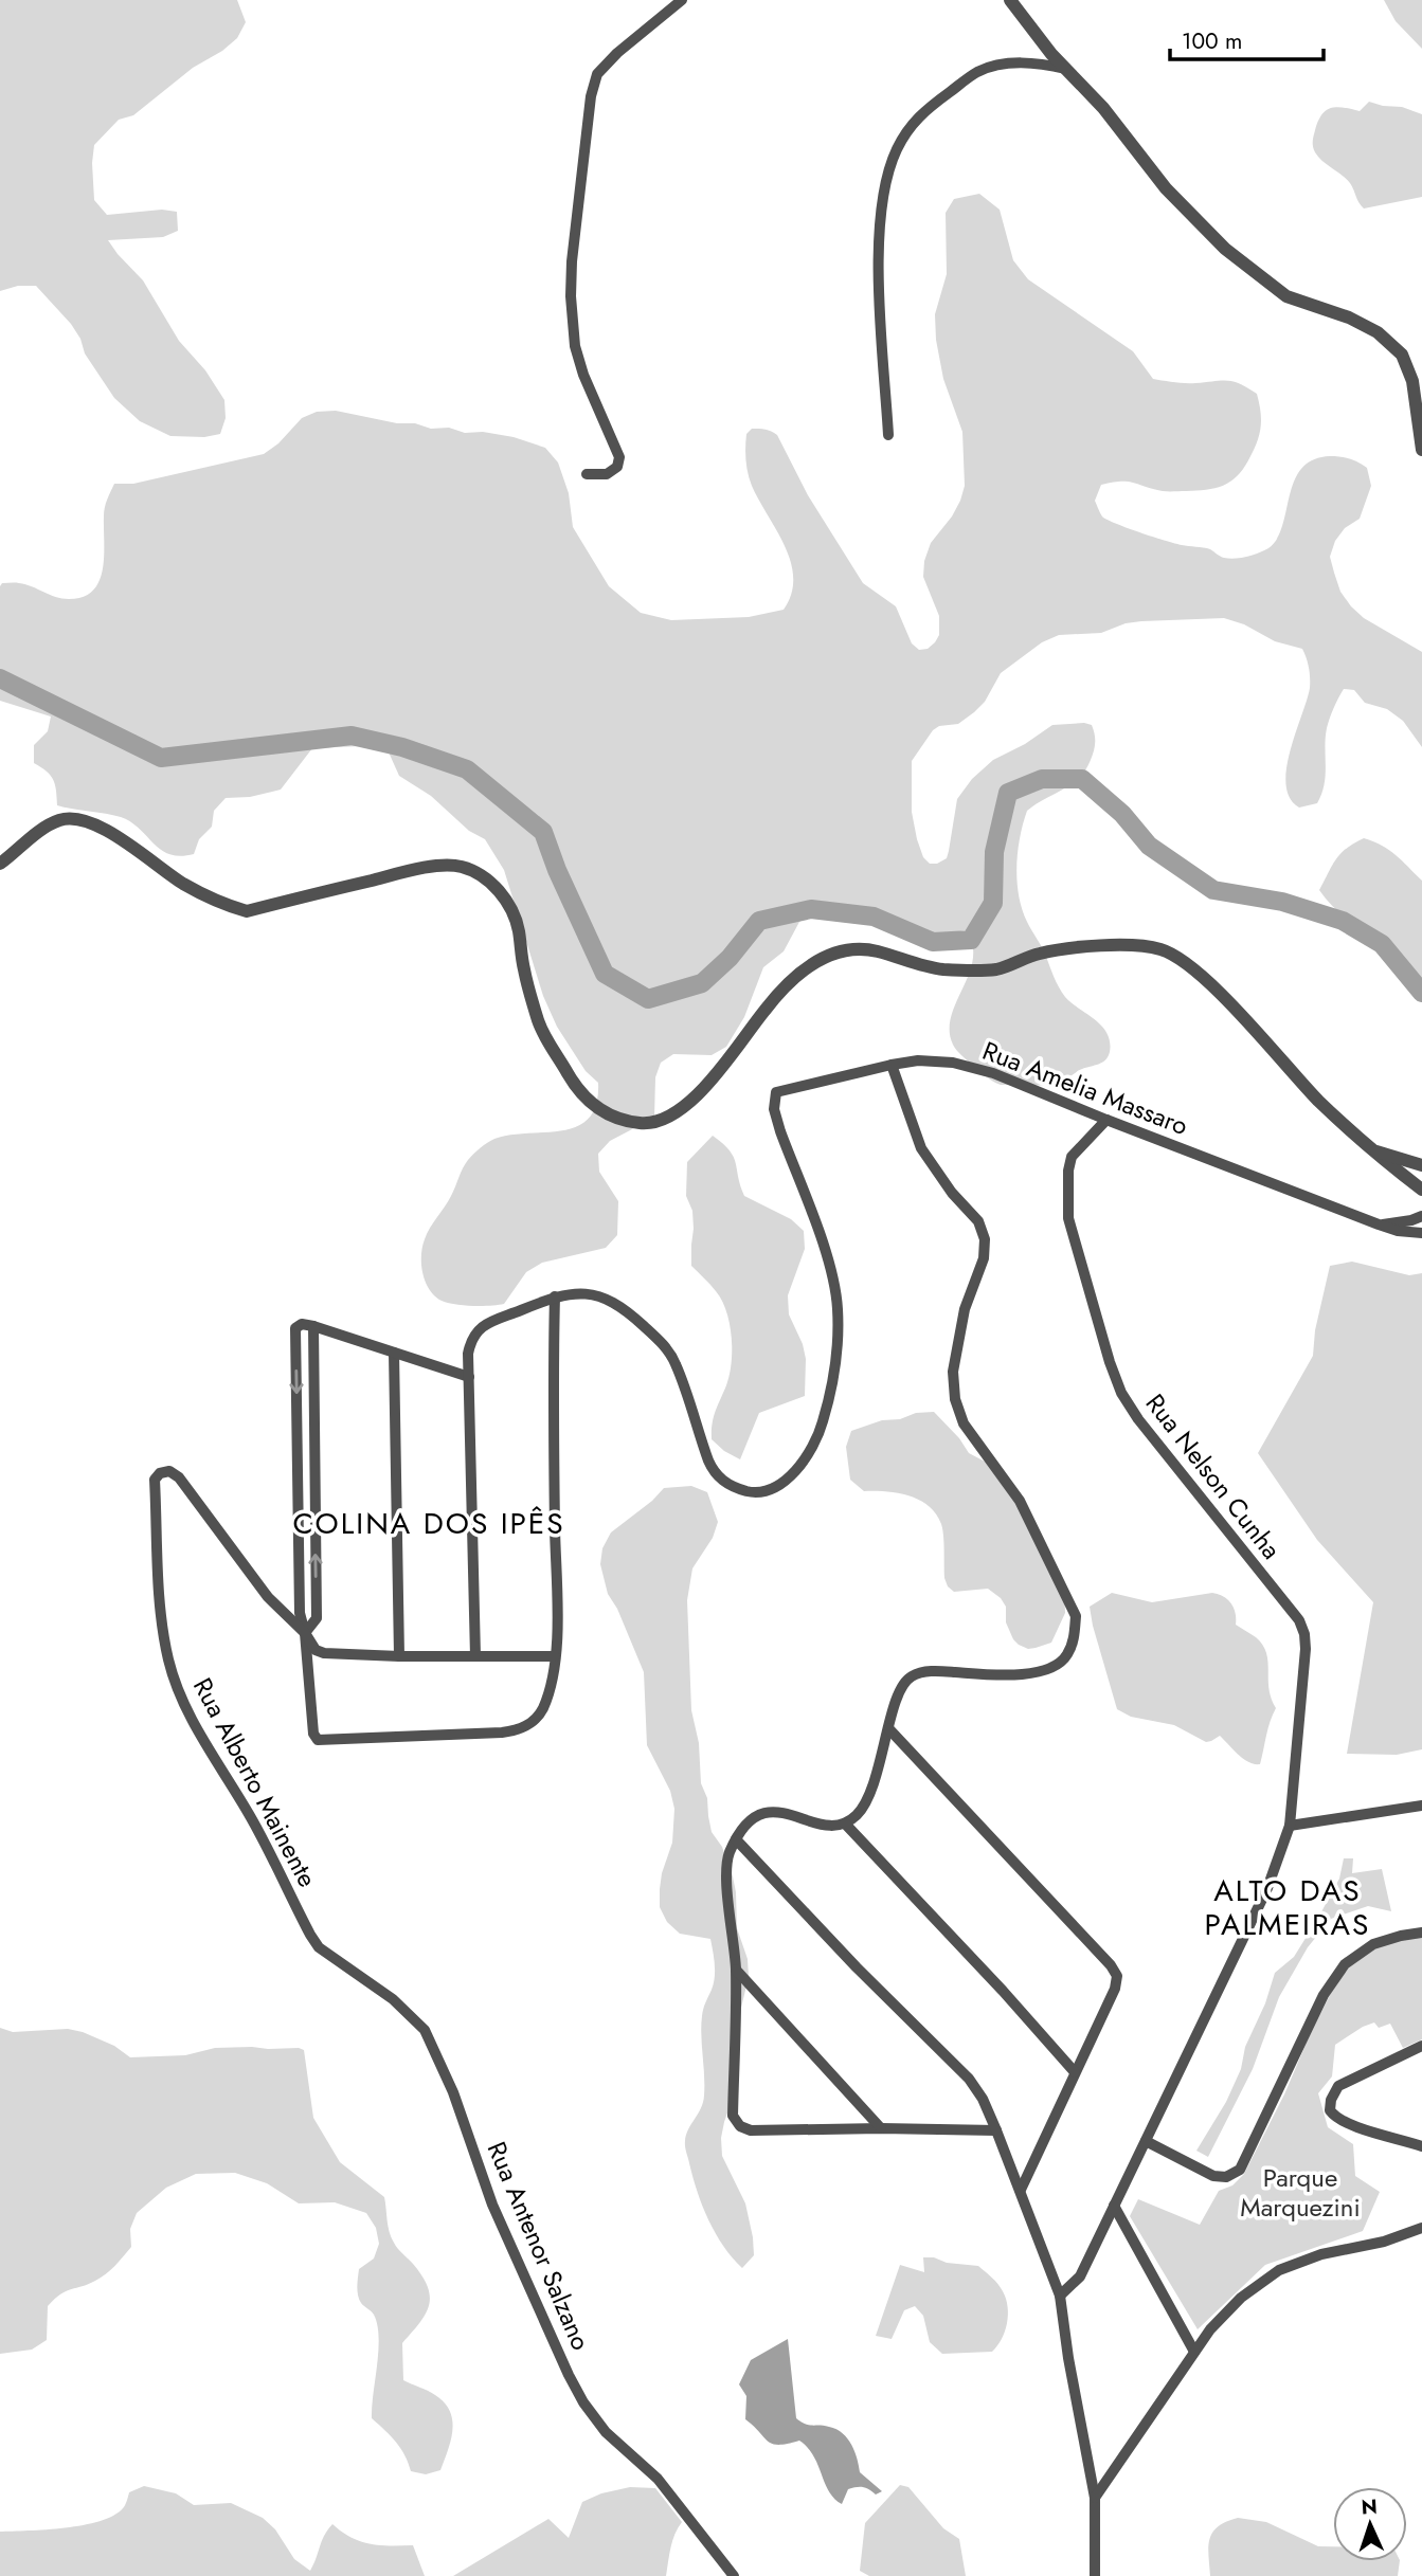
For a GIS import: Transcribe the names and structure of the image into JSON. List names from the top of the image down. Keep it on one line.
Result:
{"streets":{"street":["Rua Amelia Massaro","Rua Nelson Cunha","Rua Alberto Mainente","Rua Antenor Salzano"]},"crossings":[["Rua Amelia Massaro","Rua Nelson Cunha"],["Rua Alberto Mainente","Rua Antenor Salzano"]],"districts":["COLINA DOS IPÊS","ALTO DAS PALMEIRAS"],"parks":["Parque Marquezini"],"scale_bar":"100 m","north":"top"}
